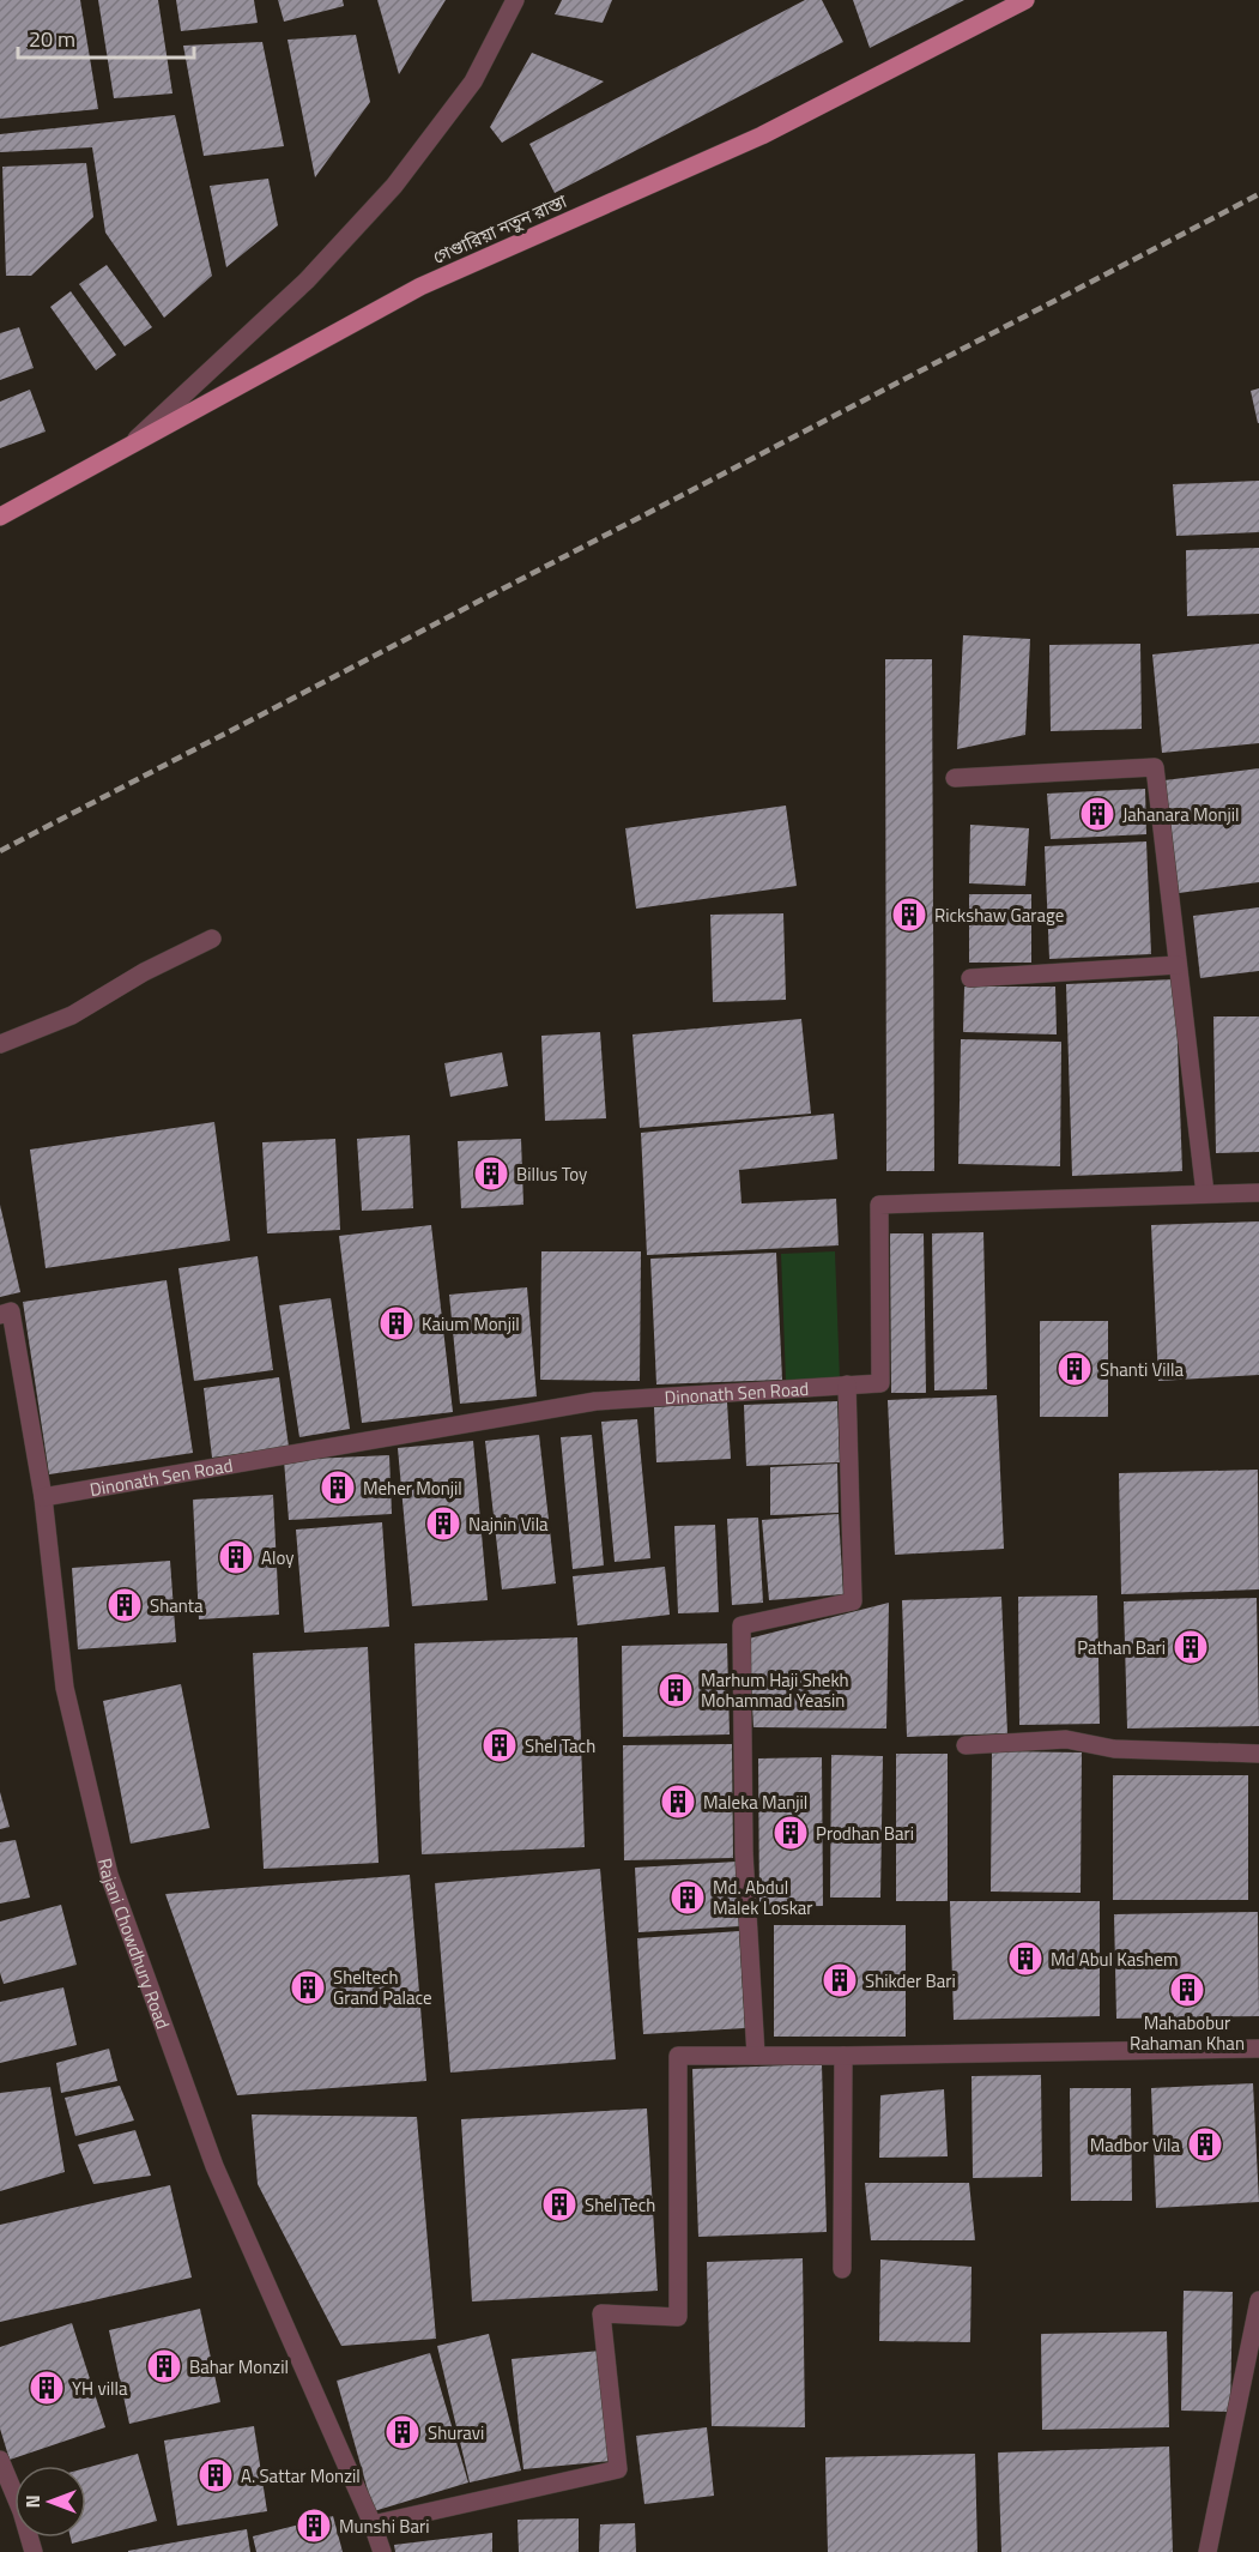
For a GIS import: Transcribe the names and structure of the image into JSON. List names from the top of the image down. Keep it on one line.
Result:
{"streets":{"main road":["গেণ্ডারিয়া নতুন রাস্তা"],"street":["Dinonath Sen Road","Rajani Chowdhury Road"]},"crossings":[["Dinonath Sen Road","Rajani Chowdhury Road"]],"places":{"building":["Jahanara Monjil","Rickshaw Garage","Billus Toy","Kaium Monjil","Shanti Villa","Meher Monjil","Najnin Vila","Aloy","Shanta","Pathan Bari","Marhum Haji Shekh Mohammad Yeasin","Shel Tach","Maleka Manjil","Prodhan Bari","Md. Abdul Malek Loskar","Md Abul Kashem","Shikder Bari","Sheltech Grand Palace","Mahabobur Rahaman Khan","Madbor Vila","Shel Tech","Bahar Monzil","YH villa","Shuravi","A. Sattar Monzil","Munshi Bari"]},"scale_bar":"20 m","north":"left"}
